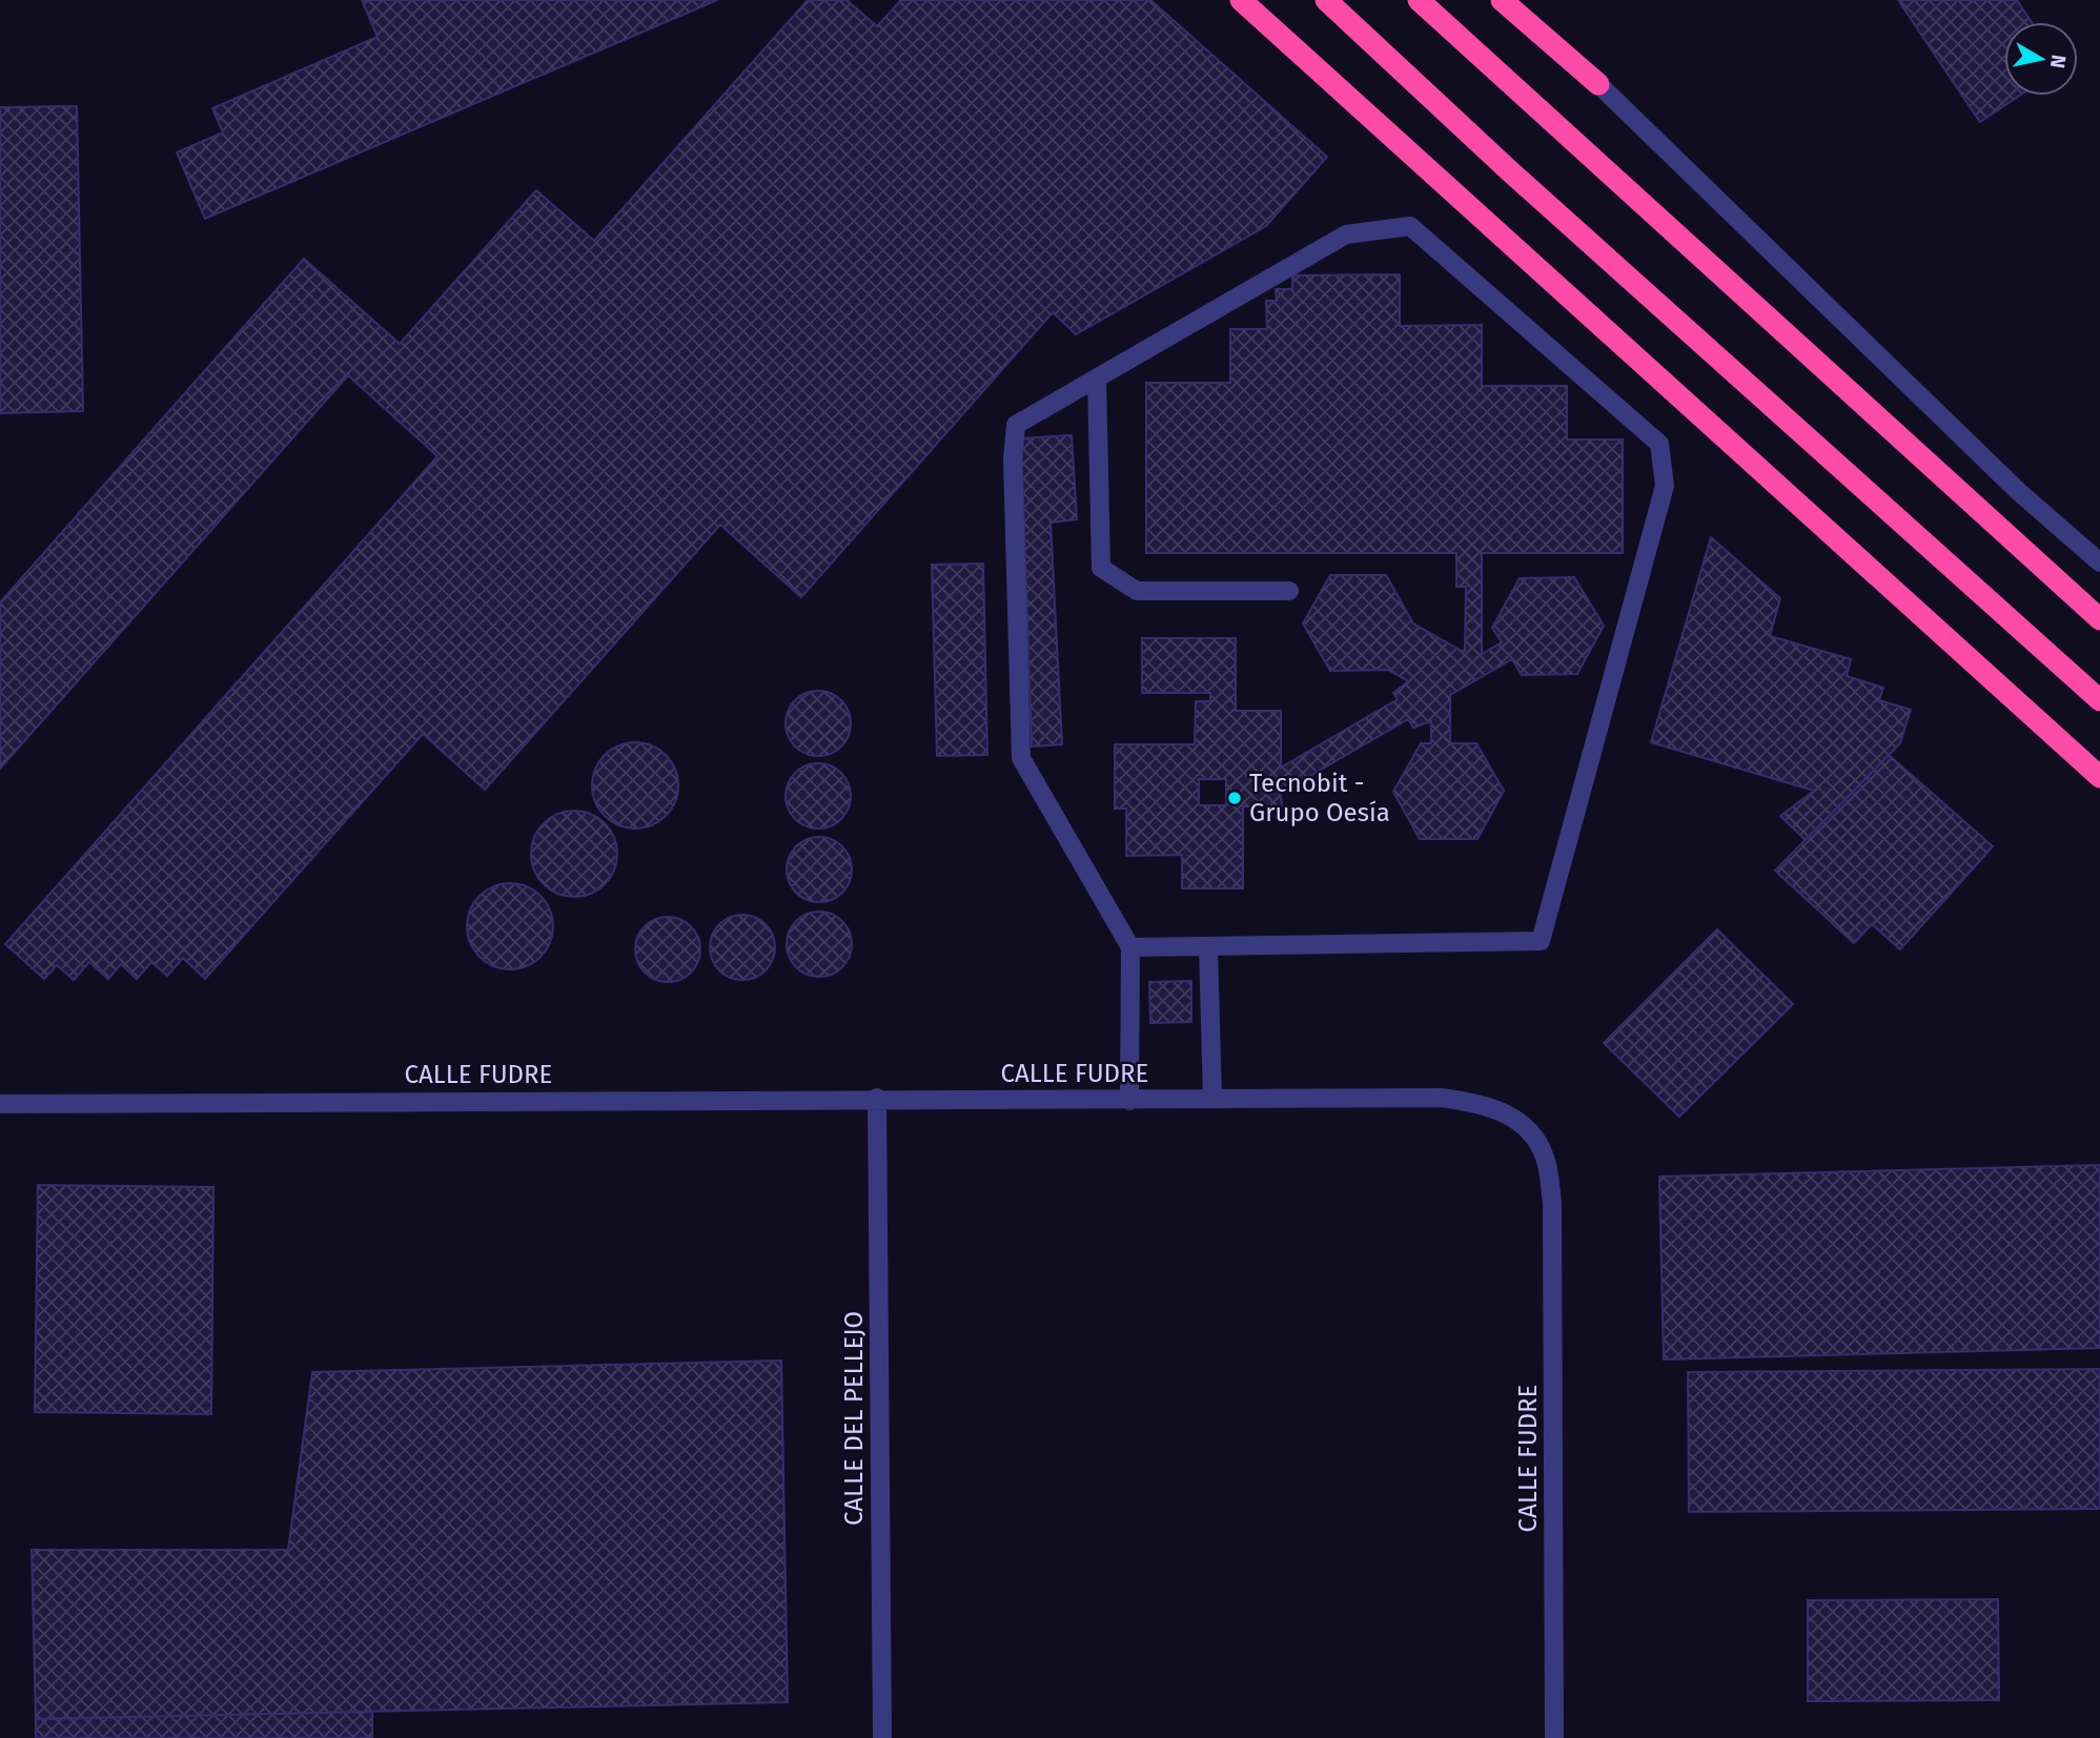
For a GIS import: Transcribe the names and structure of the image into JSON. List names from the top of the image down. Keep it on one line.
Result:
{"streets":{"street":["CALLE FUDRE","CALLE DEL PELLEJO"]},"crossings":[["CALLE FUDRE","CALLE DEL PELLEJO"]],"places":["Tecnobit - Grupo Oesía"],"north":"right"}
